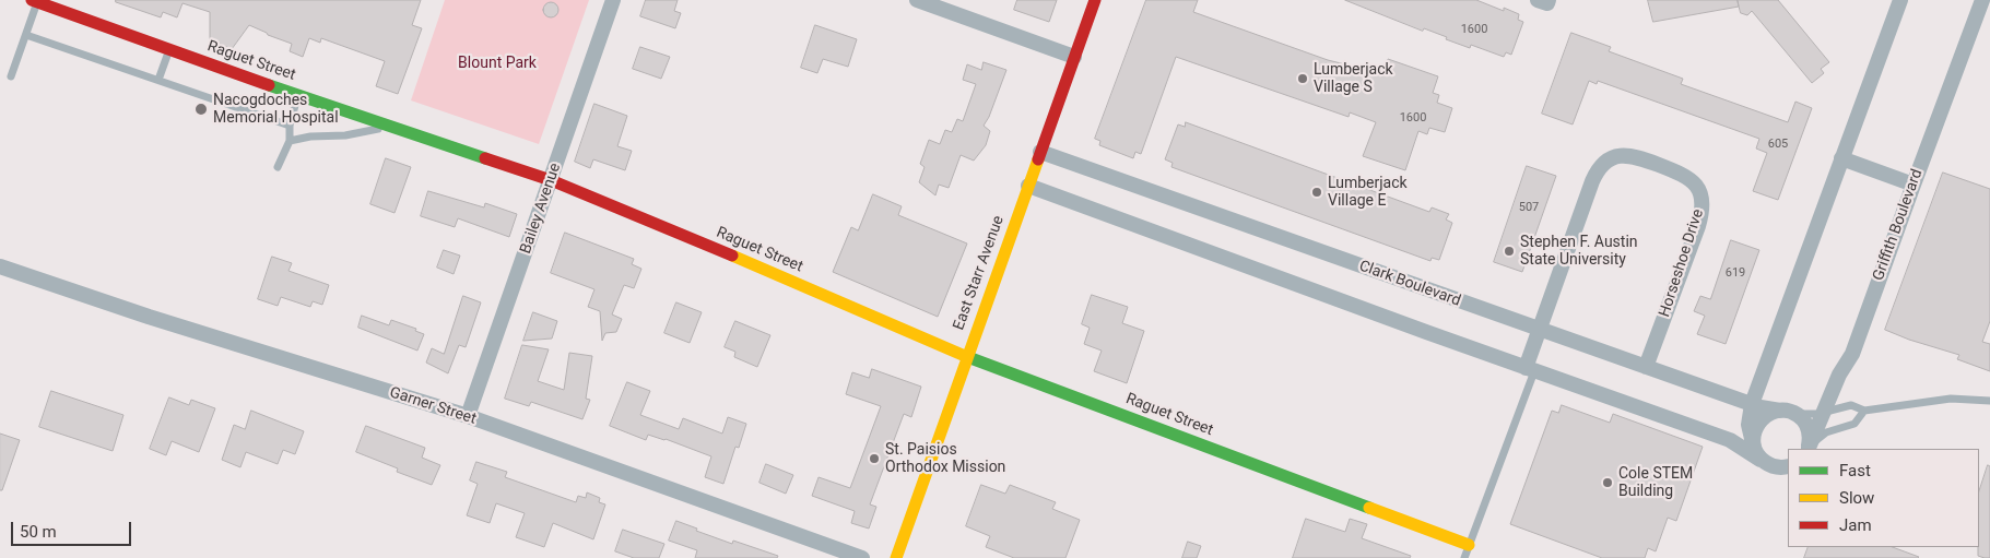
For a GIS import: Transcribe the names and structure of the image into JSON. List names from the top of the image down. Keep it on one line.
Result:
{"streets":{"street":["Raguet Street","Bailey Avenue","Griffith Boulevard","Horseshoe Drive","East Starr Avenue","Clark Boulevard","Garner Street"]},"crossings":[["Raguet Street","Bailey Avenue"],["Raguet Street","East Starr Avenue"],["Bailey Avenue","Garner Street"],["Horseshoe Drive","Clark Boulevard"],["East Starr Avenue","Clark Boulevard"]],"parks":["Blount Park"],"places":["Lumberjack Village S","Nacogdoches Memorial Hospital","Lumberjack Village E","Stephen F. Austin State University","St. Paisios Orthodox Mission","Cole STEM Building"],"house_numbers":["1600","1600","605","507","619"],"legend":["Fast","Slow","Jam"],"scale_bar":"50 m"}
